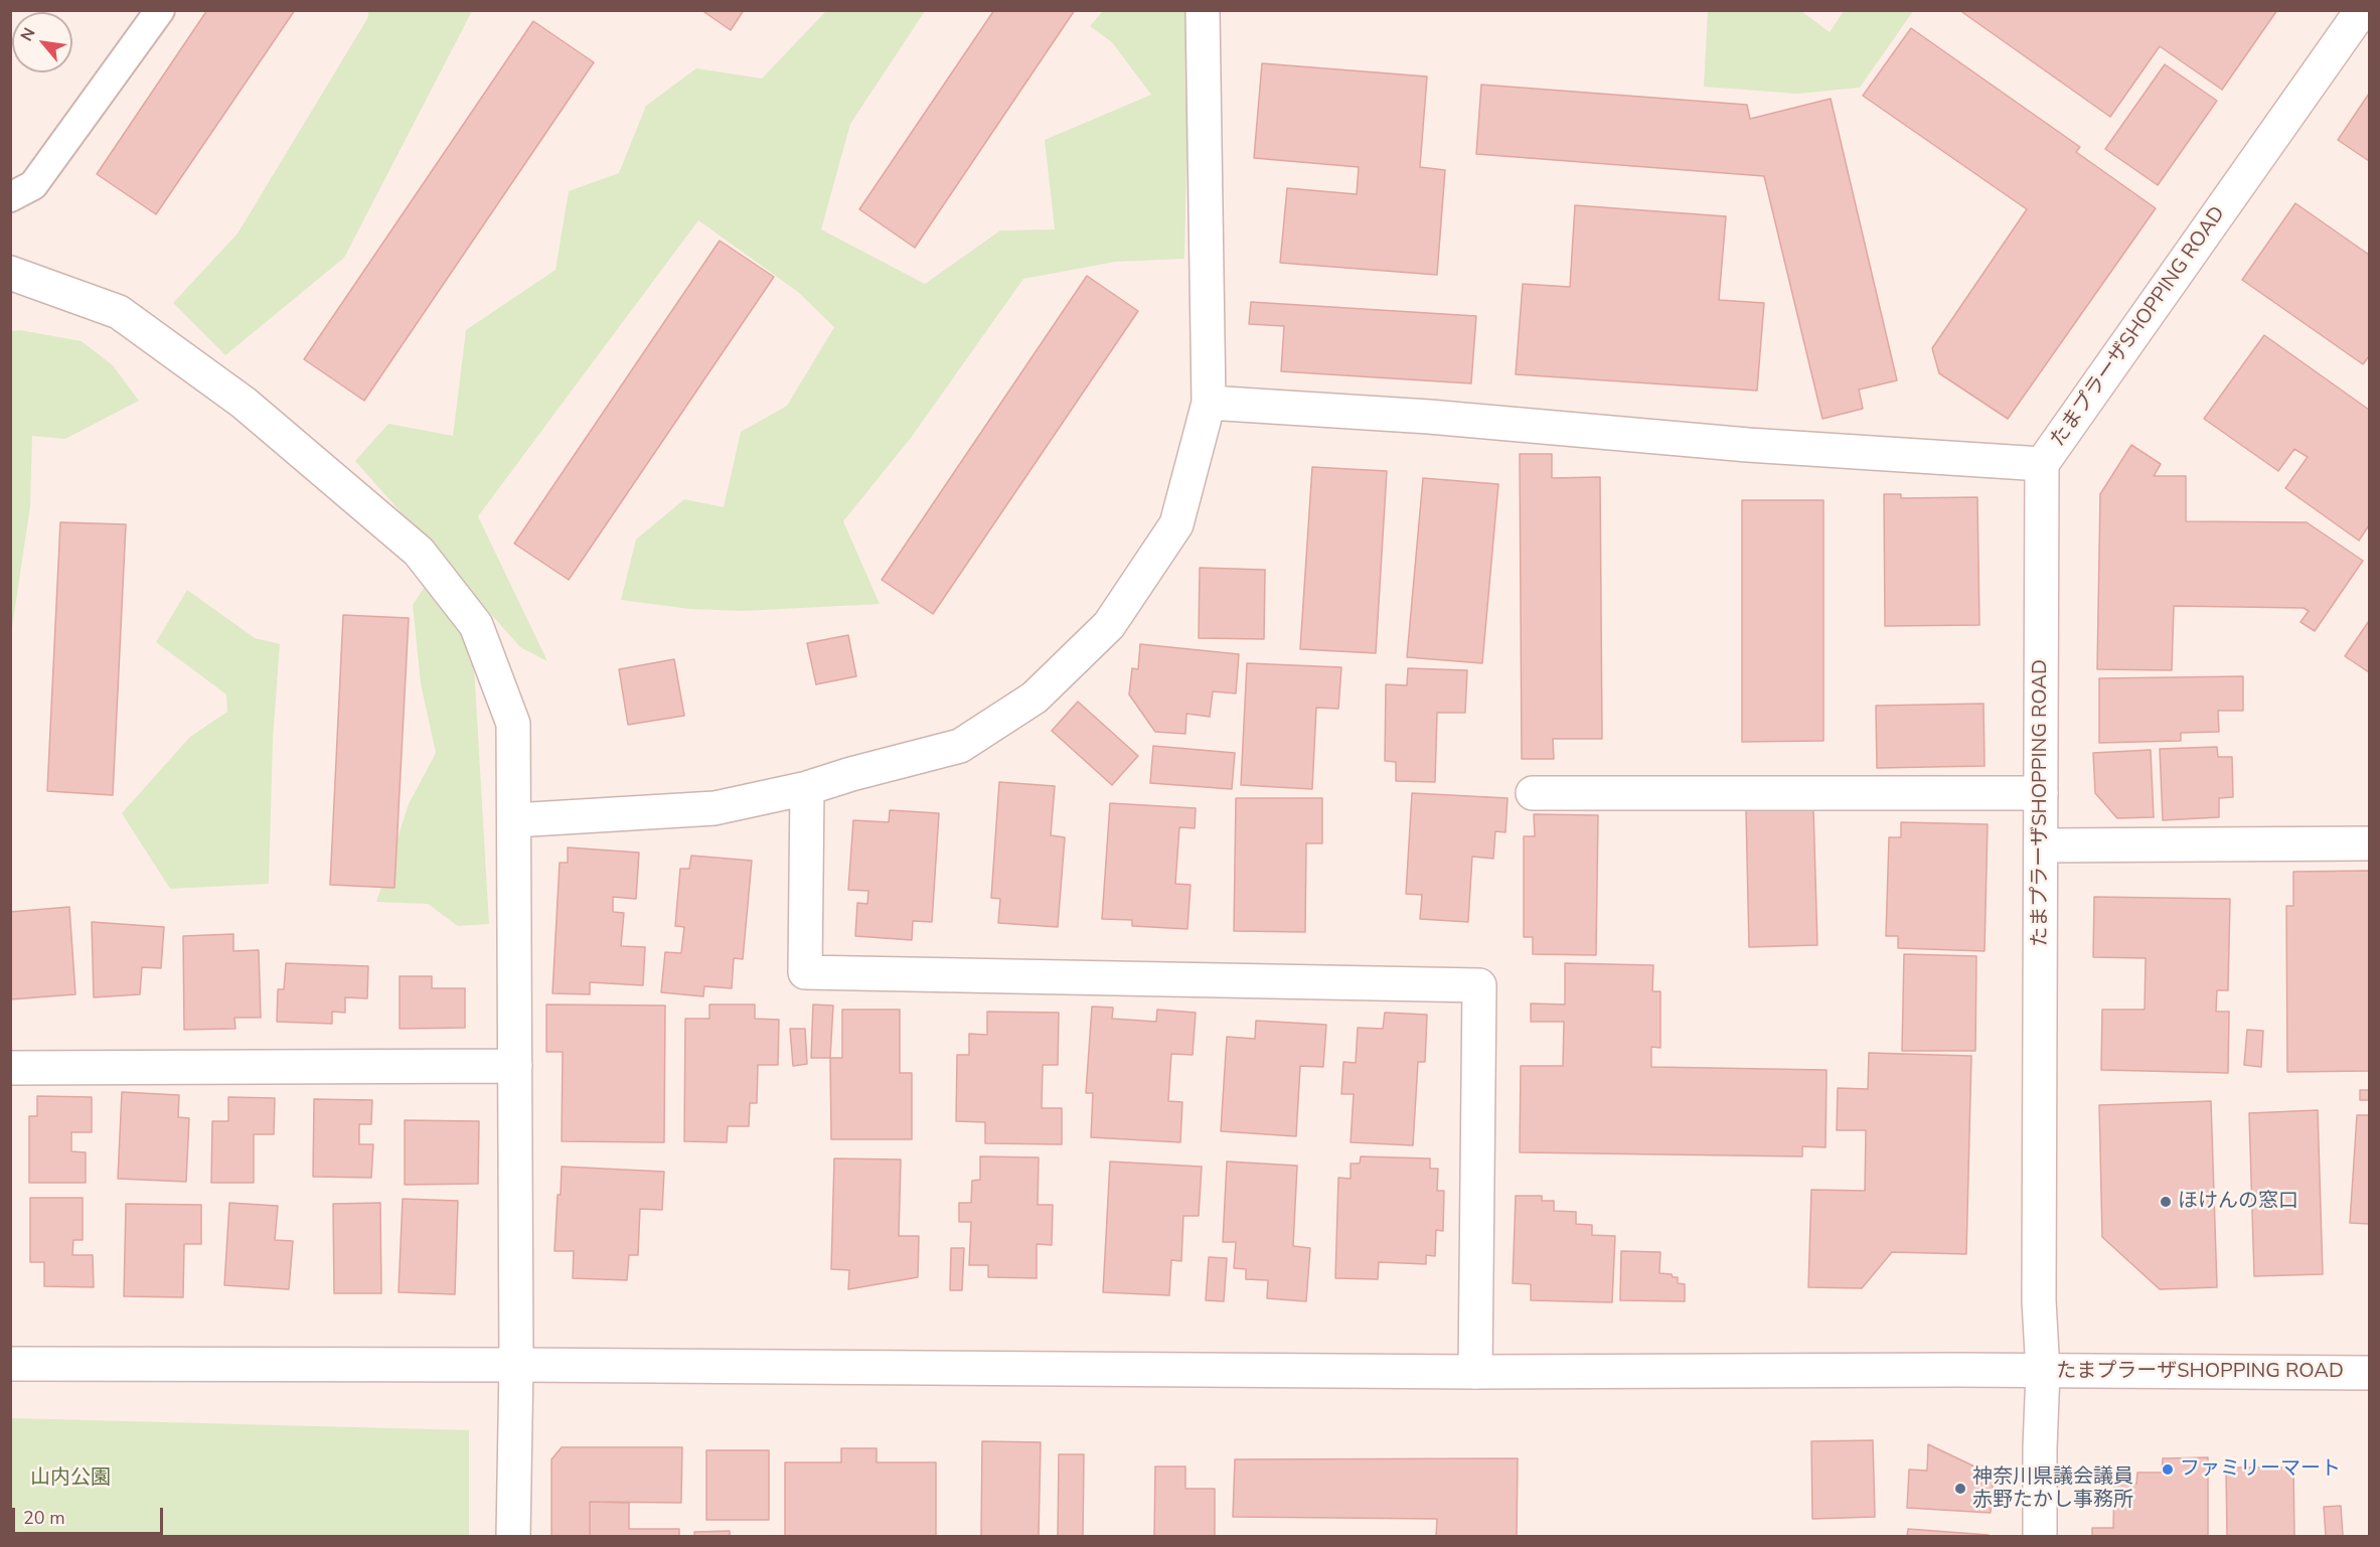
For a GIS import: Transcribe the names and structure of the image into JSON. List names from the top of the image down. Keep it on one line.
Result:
{"streets":{"street":["たまプラーザSHOPPING ROAD"]},"parks":["山内公園"],"places":["ほけんの窓口","ファミリーマート","神奈川県議会議員 赤野たかし事務所"],"scale_bar":"20 m","north":"top left"}
